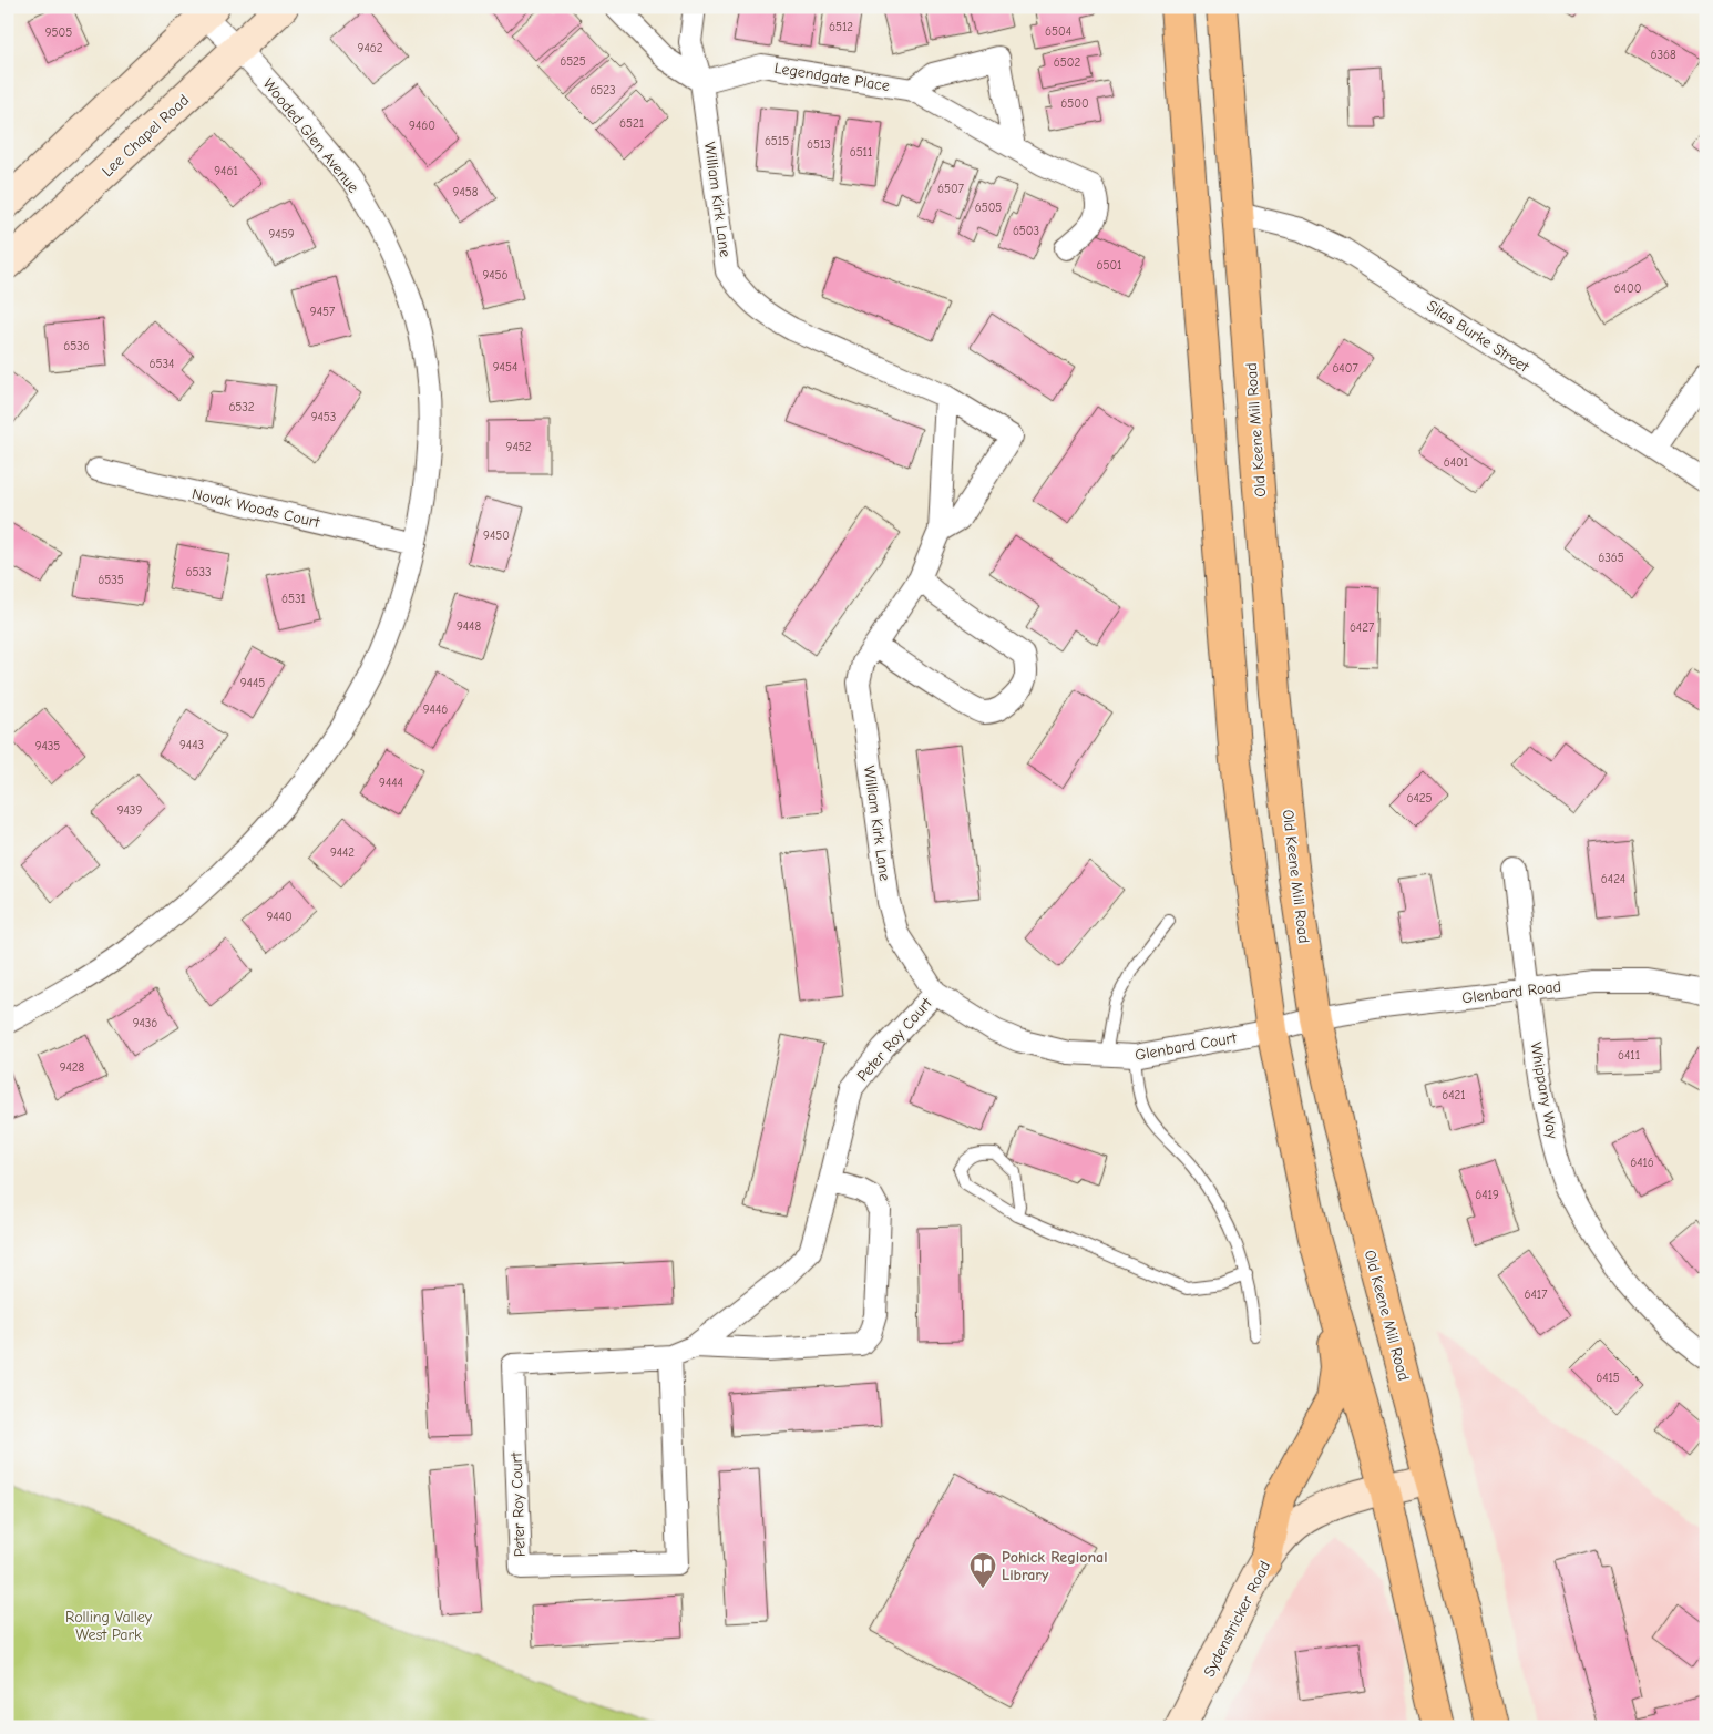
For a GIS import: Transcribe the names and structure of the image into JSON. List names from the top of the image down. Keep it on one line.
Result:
{"streets":{"main road":["Lee Chapel Road","Old Keene Mill Road","Sydenstricker Road"],"street":["Legendgate Place","Wooded Glen Avenue","William Kirk Lane","Silas Burke Street","Novak Woods Court","Glenbard Road","Peter Roy Court","Glenbard Court","Whippany Way"]},"crossings":[["Legendgate Place","William Kirk Lane"],["Lee Chapel Road","Wooded Glen Avenue"],["Wooded Glen Avenue","Novak Woods Court"],["William Kirk Lane","Peter Roy Court"],["William Kirk Lane","Glenbard Court"],["Silas Burke Street","Old Keene Mill Road"],["Old Keene Mill Road","Glenbard Road"],["Old Keene Mill Road","Glenbard Court"],["Old Keene Mill Road","Sydenstricker Road"],["Glenbard Road","Glenbard Court"],["Glenbard Road","Whippany Way"],["Peter Roy Court","Glenbard Court"]],"parks":["Rolling Valley West Park"],"places":{"library":["Pohick Regional Library"]},"house_numbers":["6512","6504","9505","9462","6368","6525","6502","6523","6500","6521","9460","6515","6513","6511","9461","6507","9458","6505","6503","9459","6501","9456","6400","9457","6536","6534","9454","6407","6532","9453","9452","6401","9450","6365","6533","6535","6531","9448","6427","9445","9446","9443","9435","9444","6425","9439","9442","6424","9440","9436","6411","9428","6421","6416","6419","6417","6415"]}
